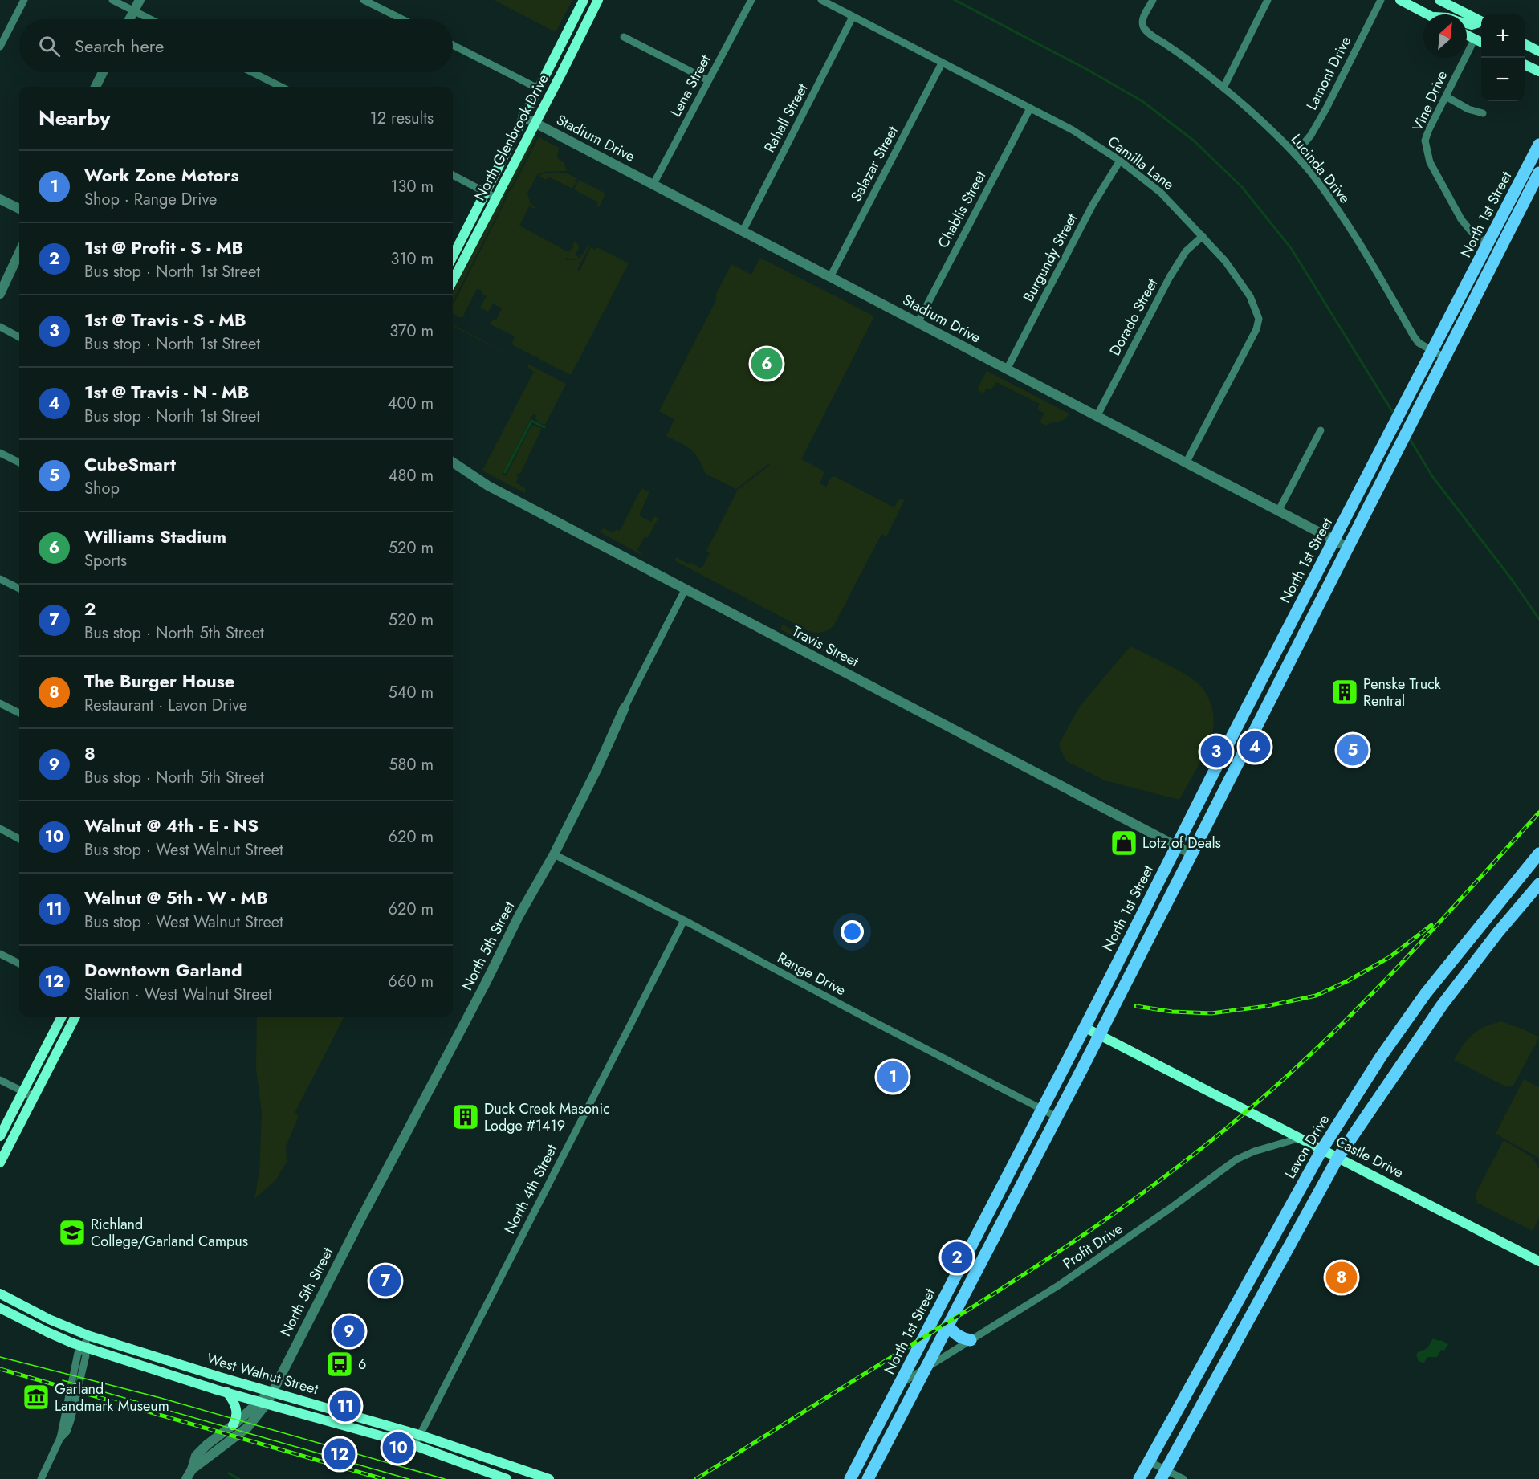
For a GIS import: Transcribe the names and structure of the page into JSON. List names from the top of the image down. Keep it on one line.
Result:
{"streets":{"main road":["North Glenbrook Drive","North 1st Street","Lavon Drive","Castle Drive","West Walnut Street"],"street":["Lamont Drive","Lena Street","Vine Drive","Rahall Street","Stadium Drive","Camilla Lane","Salazar Street","Lucinda Drive","Chablis Street","Burgundy Street","Dorado Street","Travis Street","North 5th Street","Range Drive","North 4th Street","Profit Drive"]},"crossings":[["Lamont Drive","Lucinda Drive"],["Lena Street","Stadium Drive"],["Vine Drive","North 1st Street"],["Rahall Street","Stadium Drive"],["Rahall Street","Camilla Lane"],["North Glenbrook Drive","Stadium Drive"],["Stadium Drive","Camilla Lane"],["Stadium Drive","Salazar Street"],["Stadium Drive","Chablis Street"],["Stadium Drive","North 1st Street"],["Stadium Drive","Burgundy Street"],["Stadium Drive","Dorado Street"],["Camilla Lane","Salazar Street"],["Camilla Lane","Chablis Street"],["Camilla Lane","Burgundy Street"],["Camilla Lane","Dorado Street"],["Lucinda Drive","North 1st Street"],["North 1st Street","Travis Street"],["North 1st Street","Range Drive"],["North 1st Street","Castle Drive"],["North 1st Street","Profit Drive"],["Travis Street","North 5th Street"],["North 5th Street","Range Drive"],["North 5th Street","West Walnut Street"],["Range Drive","North 4th Street"],["Lavon Drive","Castle Drive"],["Castle Drive","Profit Drive"],["North 4th Street","West Walnut Street"]],"places":{"building":["Penske Truck Rentral","Duck Creek Masonic Lodge #1419"],"shop":["Lotz of Deals"],"school or university":["Richland College/Garland Campus"],"bus stop":["6"],"museum":["Garland Landmark Museum"]},"north":"top right","page":{"map_buttons":["+","−"],"search":"Search here","heading":["Nearby","12 results"],"list":[{"mark":"1","name":"Work Zone Motors","note":"Shop · Range Drive","value":"130 m"},{"mark":"2","name":"1st @ Profit - S - MB","note":"Bus stop · North 1st Street","value":"310 m"},{"mark":"3","name":"1st @ Travis - S - MB","note":"Bus stop · North 1st Street","value":"370 m"},{"mark":"4","name":"1st @ Travis - N - MB","note":"Bus stop · North 1st Street","value":"400 m"},{"mark":"5","name":"CubeSmart","note":"Shop","value":"480 m"},{"mark":"6","name":"Williams Stadium","note":"Sports","value":"520 m"},{"mark":"7","name":"2","note":"Bus stop · North 5th Street","value":"520 m"},{"mark":"8","name":"The Burger House","note":"Restaurant · Lavon Drive","value":"540 m"},{"mark":"9","name":"8","note":"Bus stop · North 5th Street","value":"580 m"},{"mark":"10","name":"Walnut @ 4th - E - NS","note":"Bus stop · West Walnut Street","value":"620 m"},{"mark":"11","name":"Walnut @ 5th - W - MB","note":"Bus stop · West Walnut Street","value":"620 m"},{"mark":"12","name":"Downtown Garland","note":"Station · West Walnut Street","value":"660 m"}],"pins":["6","4","5","3","1","2","8","7","9","11","10","12"]}}
